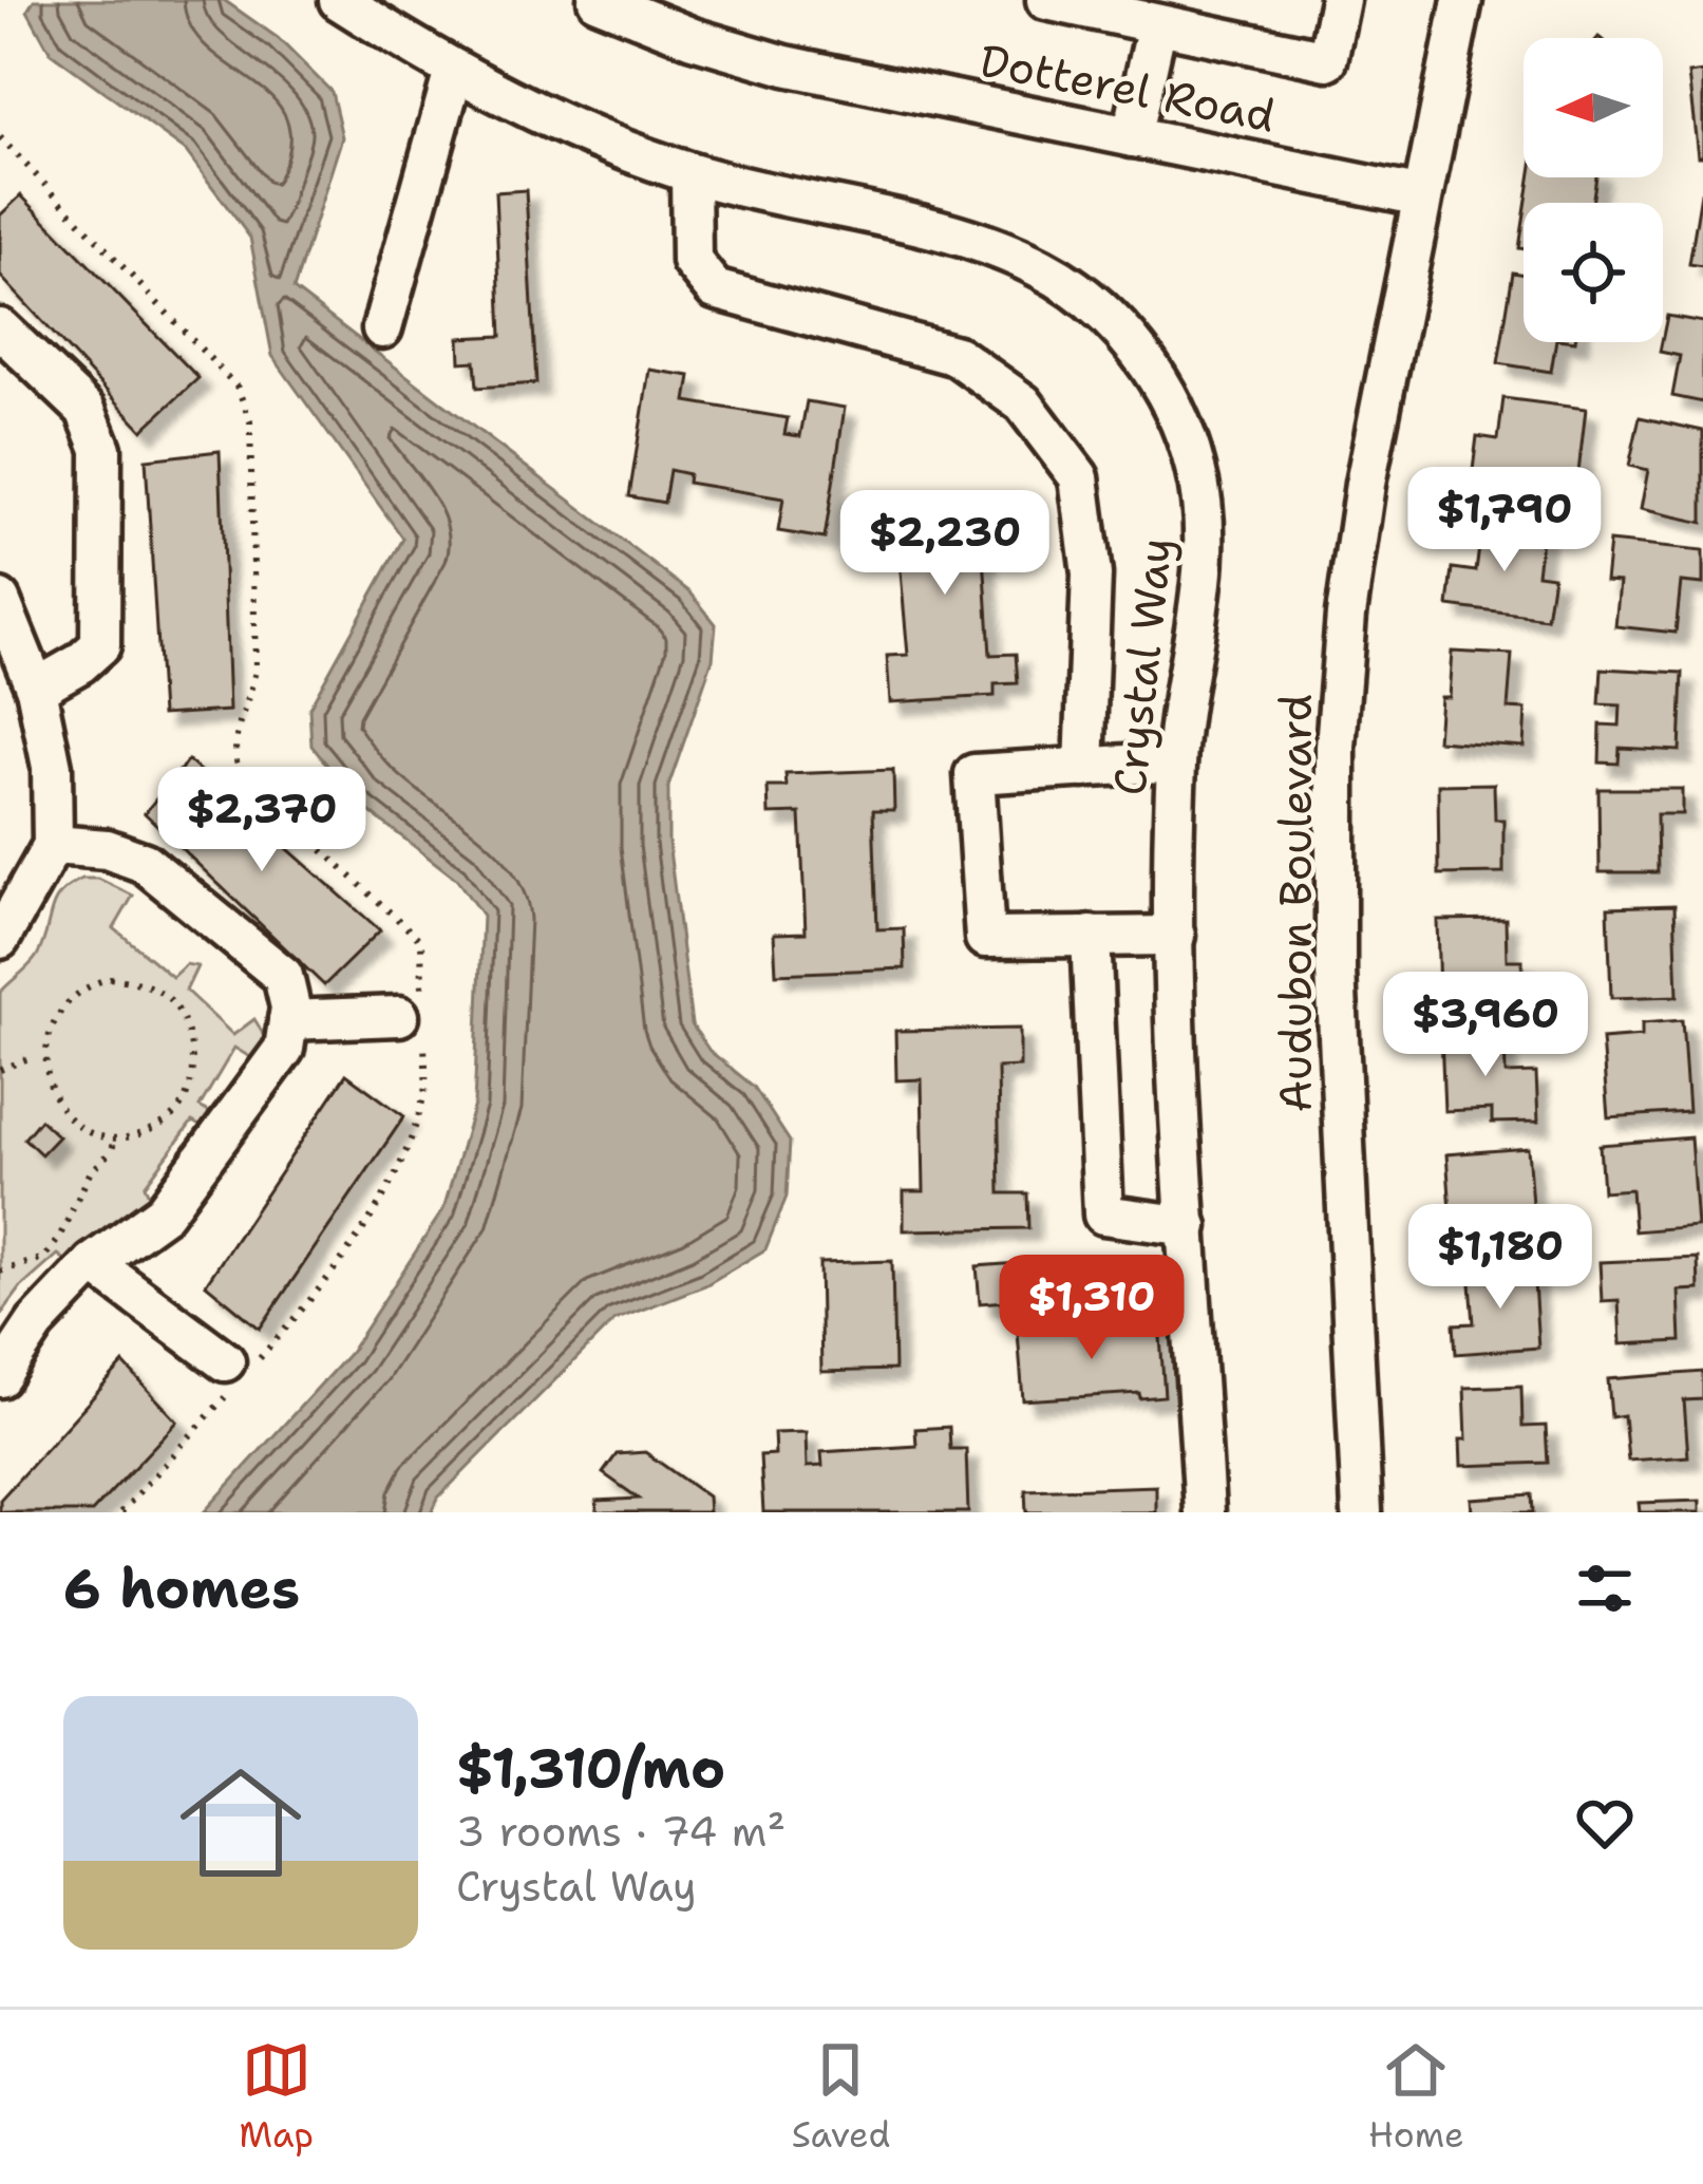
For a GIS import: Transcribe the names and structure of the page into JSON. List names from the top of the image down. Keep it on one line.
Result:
{"streets":{"street":["Dotterel Road","Crystal Way","Audubon Boulevard"]},"crossings":[["Dotterel Road","Audubon Boulevard"]],"north":"left","page":{"price":["$1,790","$2,230","$2,370","$3,960","$1,180","$1,310"],"heading":"6 homes","list":[{"name":"$1,310/mo","note":"3 rooms · 74 m² · Crystal Way"}],"tabs":["Map","Saved","Home"]}}
